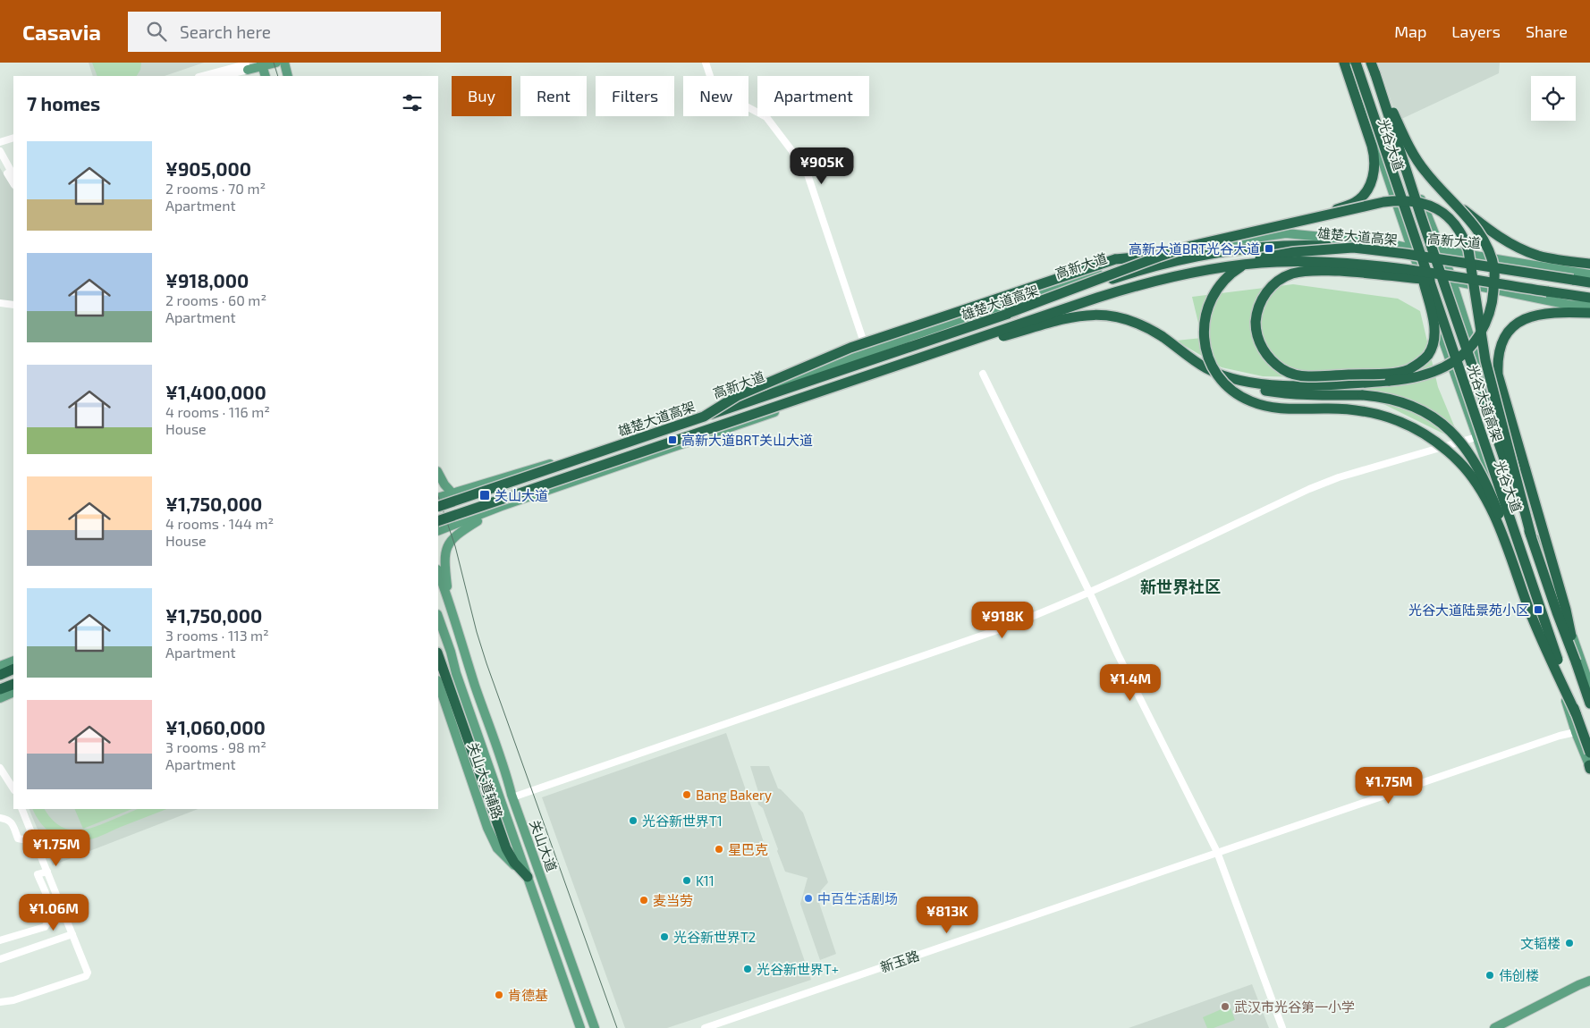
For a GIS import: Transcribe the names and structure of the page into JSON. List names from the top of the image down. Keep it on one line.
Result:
{"streets":{"highway":["雄楚大道高架","光谷大道高架"],"main road":["光谷大道","高新大道","关山大道辅路","关山大道"],"street":["新玉路"]},"crossings":[["光谷大道","高新大道"],["光谷大道","新玉路"],["关山大道辅路","关山大道"]],"districts":["新世界社区"],"places":{"transit":["高新大道BRT光谷大道","高新大道BRT关山大道","关山大道","光谷大道陆景苑小区"],"other":["Bang Bakery","光谷新世界T1","星巴克","K11","中百生活剧场","麦当劳","光谷新世界T2","文韬楼","光谷新世界T+","伟创楼","肯德基","武汉市光谷第一小学"]},"page":{"header":"Casavia","search":"Search here","nav":["Map","Layers","Share"],"chip":["Buy","Rent","Filters","New","Apartment"],"heading":"7 homes","list":[{"name":"¥905,000","note":"2 rooms · 70 m² · Apartment"},{"name":"¥918,000","note":"2 rooms · 60 m² · Apartment"},{"name":"¥1,400,000","note":"4 rooms · 116 m² · House"},{"name":"¥1,750,000","note":"4 rooms · 144 m² · House"},{"name":"¥1,750,000","note":"3 rooms · 113 m² · Apartment"},{"name":"¥1,060,000","note":"3 rooms · 98 m² · Apartment"}],"price":["¥905K","¥918K","¥1.4M","¥1.75M","¥1.75M","¥1.06M","¥813K"]}}
